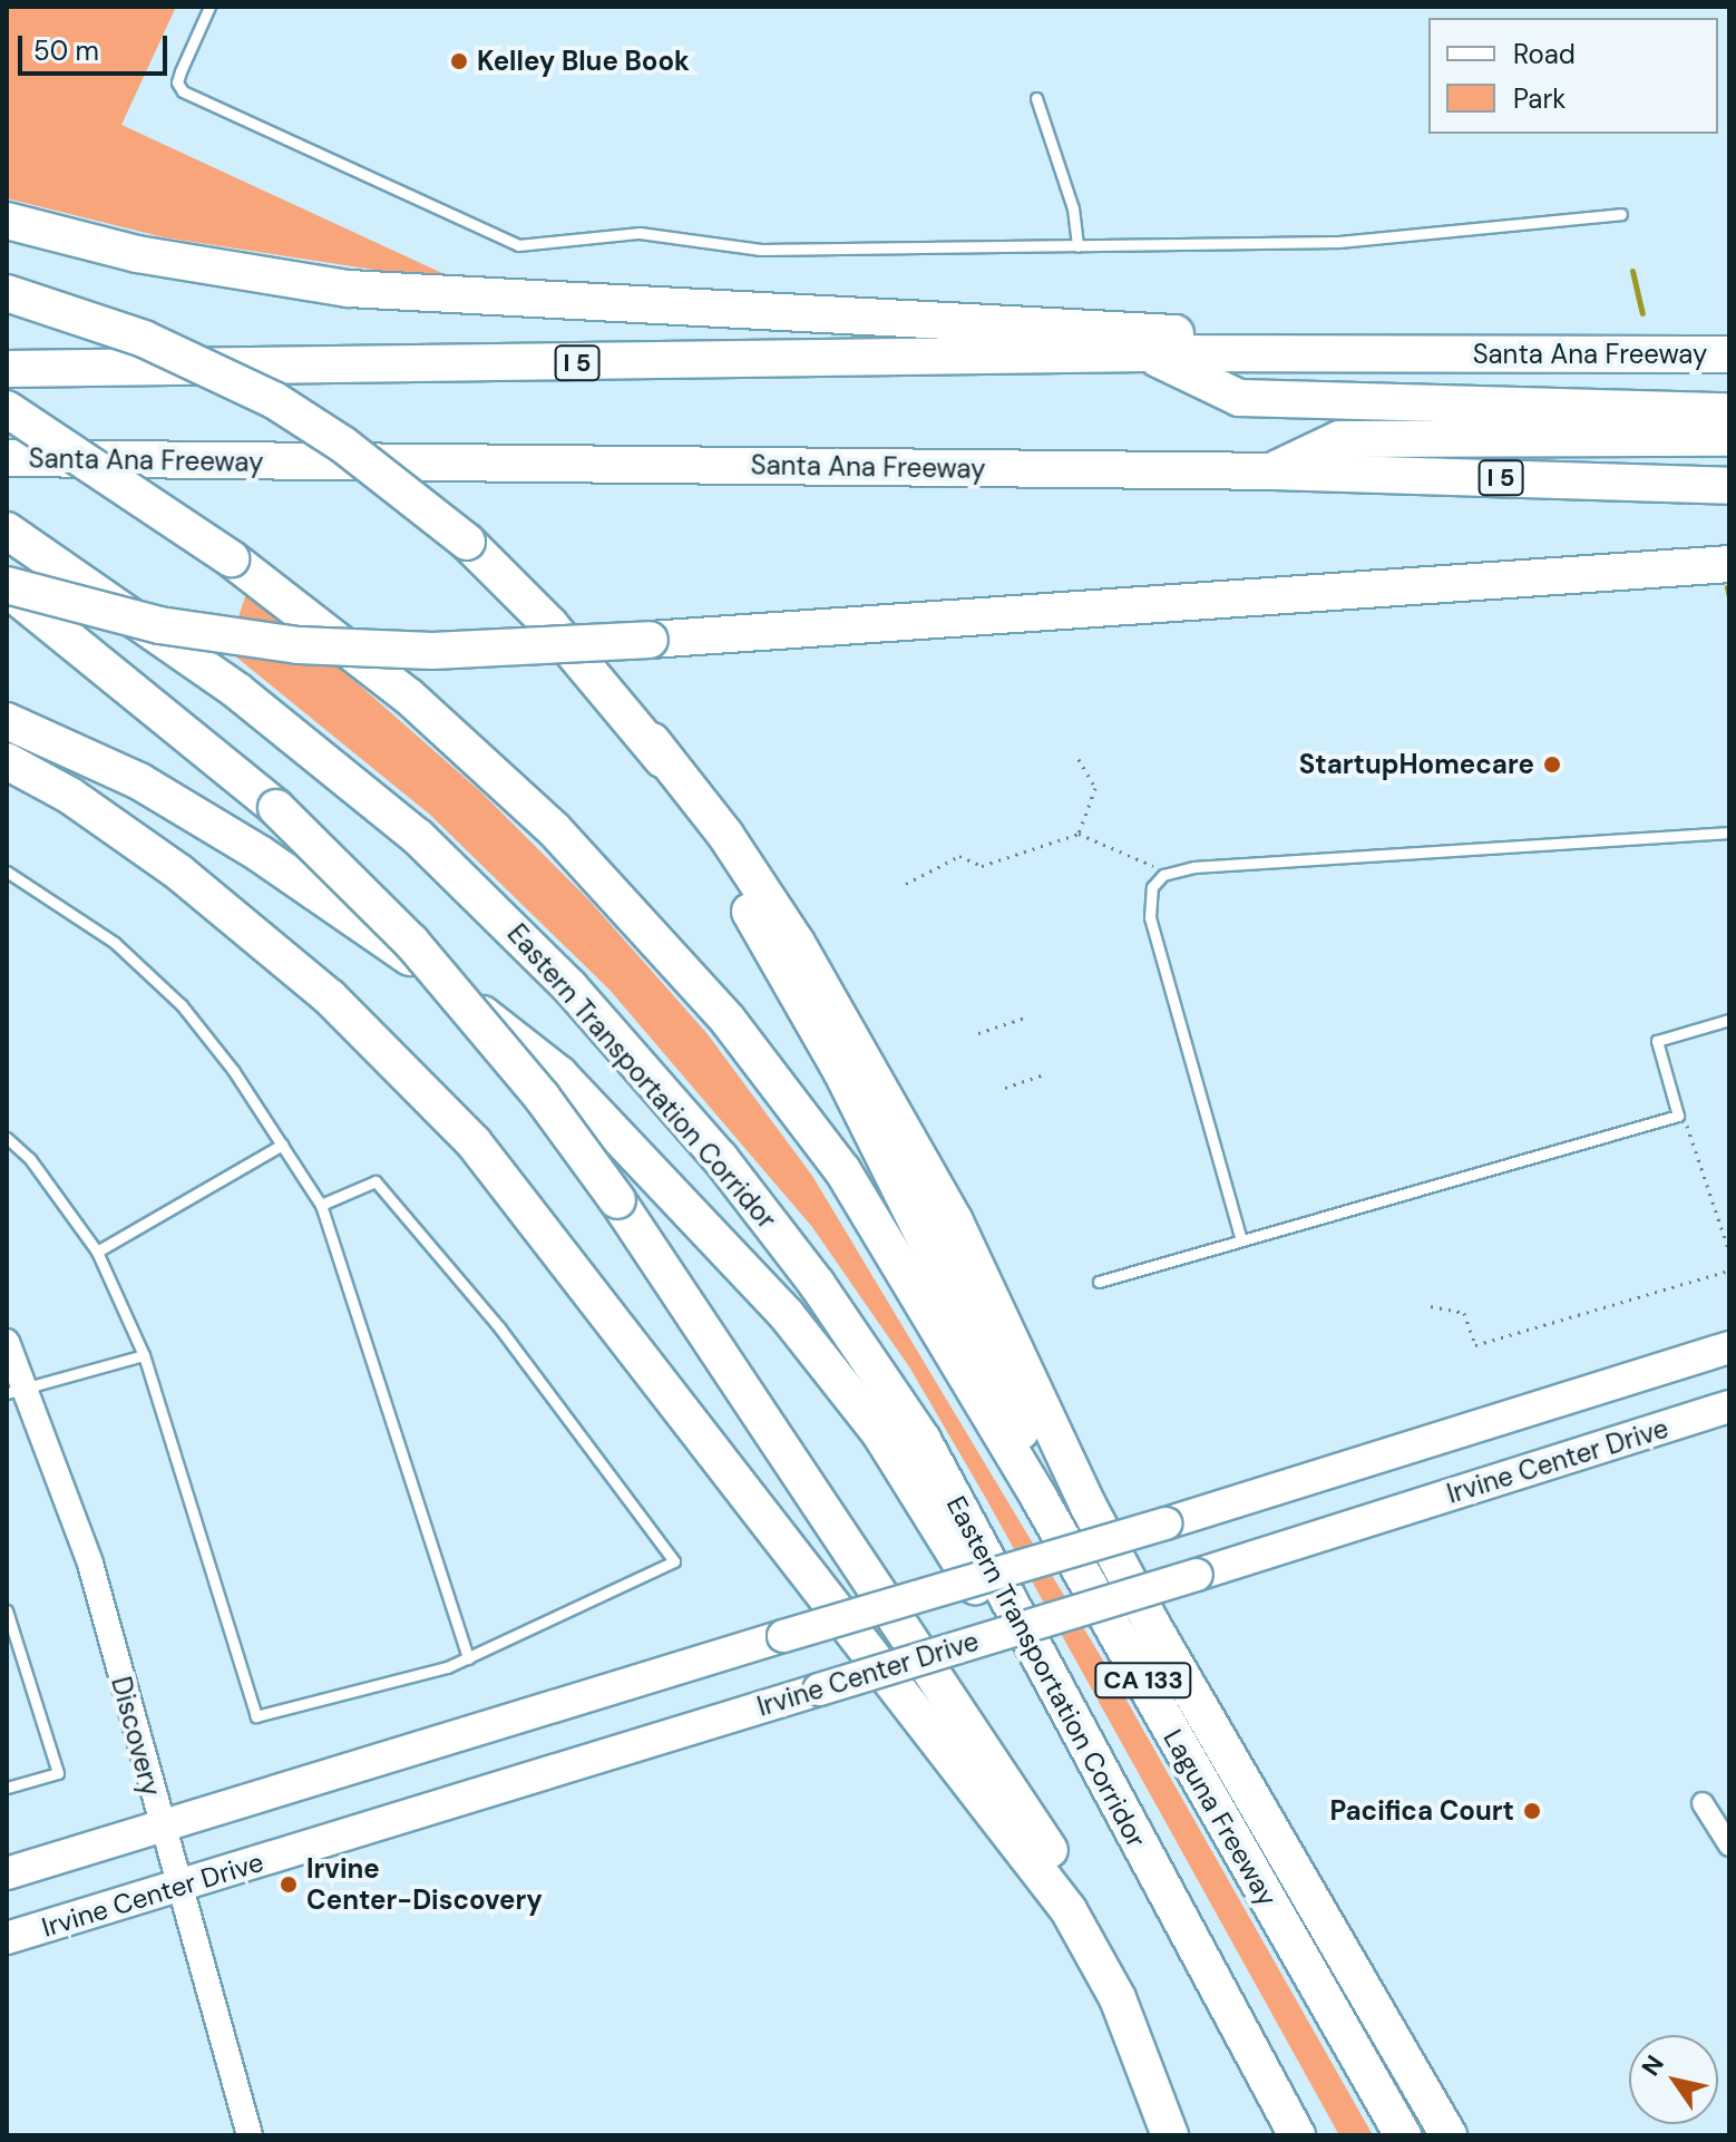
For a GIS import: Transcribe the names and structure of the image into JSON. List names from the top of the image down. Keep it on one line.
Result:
{"streets":{"highway":["Santa Ana Freeway","I 5","Eastern Transportation Corridor","CA 133","Laguna Freeway"],"main road":["Irvine Center Drive"],"street":["Discovery"]},"crossings":[["Irvine Center Drive","Discovery"]],"places":["Kelley Blue Book","StartupHomecare","Pacifica Court","Irvine Center-Discovery"],"legend":["Road","Park"],"scale_bar":"50 m","north":"top left"}
